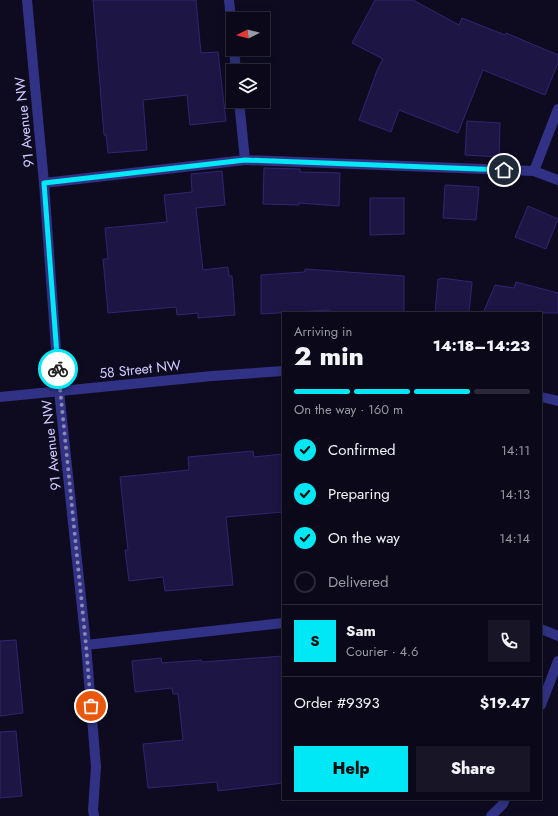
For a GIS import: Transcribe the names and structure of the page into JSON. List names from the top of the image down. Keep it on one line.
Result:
{"streets":{"street":["91 Avenue NW","58 Street NW"]},"crossings":[["91 Avenue NW","58 Street NW"]],"north":"left","page":{"heading":["2 min","Arriving in","14:18–14:23"],"panel":["Sam","Courier · 4.6","Order #9393","$19.47"],"bar":"On the way · 160 m","list":[["Confirmed","14:11"],["Preparing","14:13"],["On the way","14:14"],"Delivered"],"round":"S","buttons":["Help","Share"]}}
